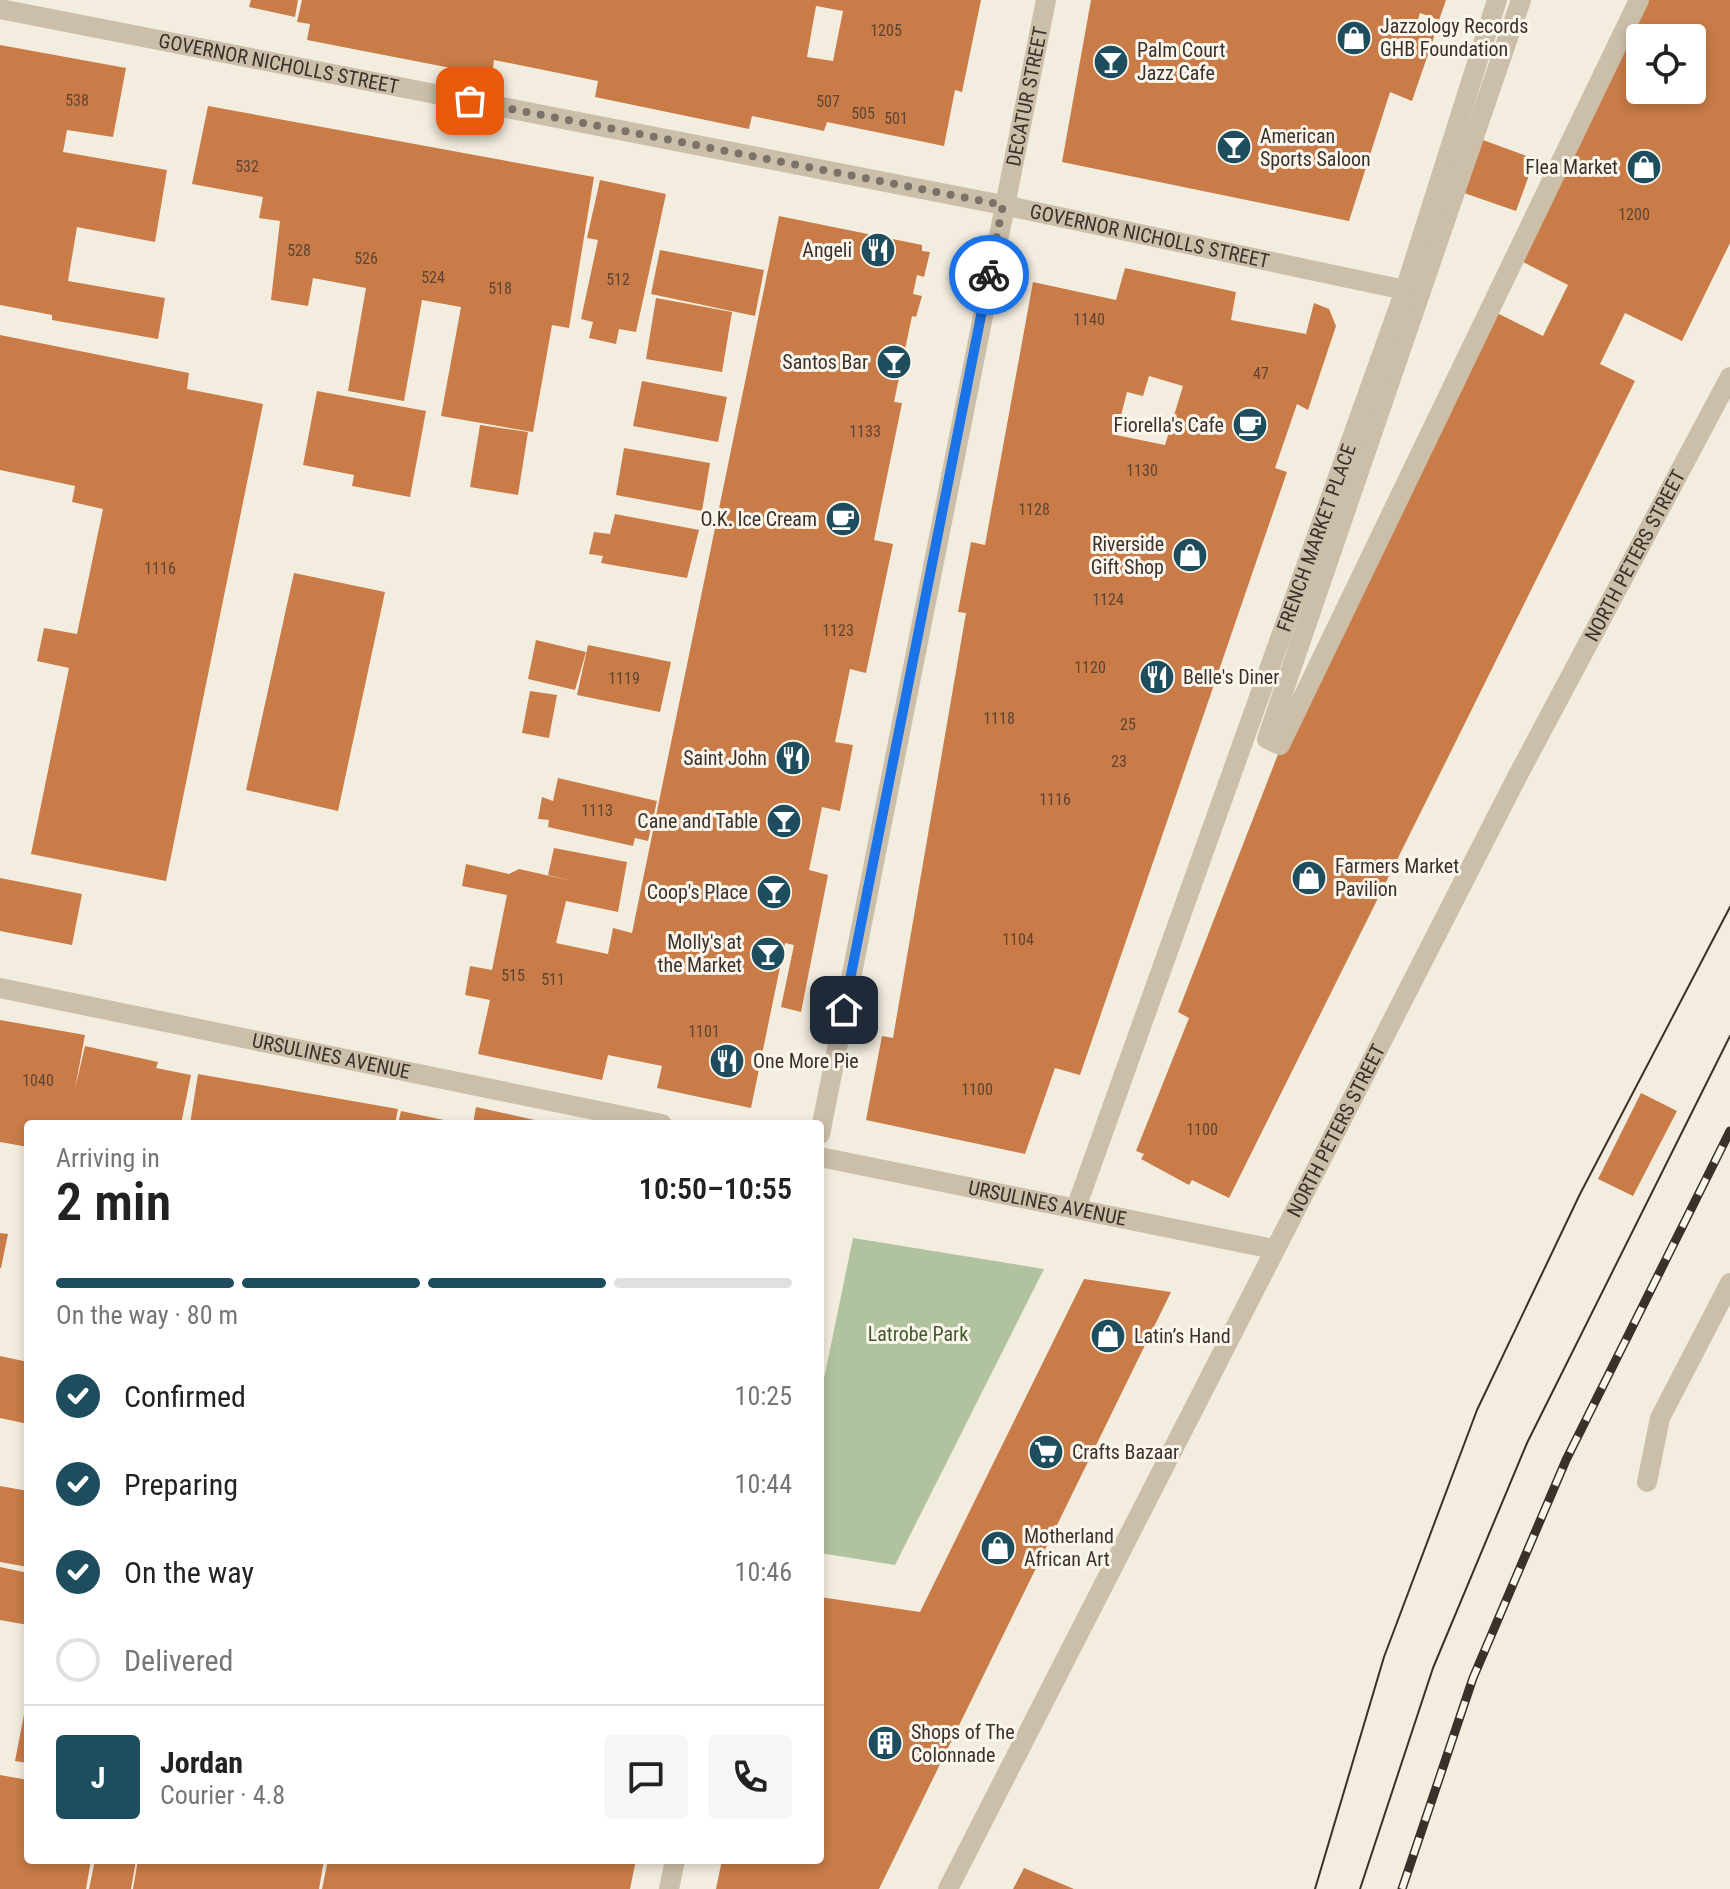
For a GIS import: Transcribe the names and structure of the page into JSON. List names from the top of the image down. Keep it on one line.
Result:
{"streets":{"street":["GOVERNOR NICHOLLS STREET","DECATUR STREET","FRENCH MARKET PLACE","NORTH PETERS STREET","URSULINES AVENUE"]},"crossings":[["GOVERNOR NICHOLLS STREET","DECATUR STREET"],["GOVERNOR NICHOLLS STREET","FRENCH MARKET PLACE"],["FRENCH MARKET PLACE","URSULINES AVENUE"],["NORTH PETERS STREET","URSULINES AVENUE"]],"parks":["Latrobe Park"],"places":{"shop":["Jazzology Records GHB Foundation","Flea Market","Riverside Gift Shop","Farmers Market Pavilion","Latin’s Hand","Motherland African Art"],"bar":["Palm Court Jazz Cafe","American Sports Saloon","Santos Bar","Cane and Table","Coop's Place","Molly's at the Market"],"restaurant":["Angeli","Belle's Diner","Saint John","One More Pie"],"cafe":["Fiorella's Cafe","O.K. Ice Cream"],"supermarket":["Crafts Bazaar"],"building":["Shops of The Colonnade"]},"house_numbers":["1205","538","507","505","501","532","1200","528","526","524","512","518","1140","47","1133","1130","1128","1116","1124","1123","1120","1119","1118","25","23","1116","1113","1104","515","511","1101","1040","1100","1100"],"page":{"heading":["2 min","Arriving in","10:50–10:55"],"panel":["Jordan","Courier · 4.8"],"bar":"On the way · 80 m","list":[["Confirmed","10:25"],["Preparing","10:44"],["On the way","10:46"],"Delivered"],"round":"J"}}
